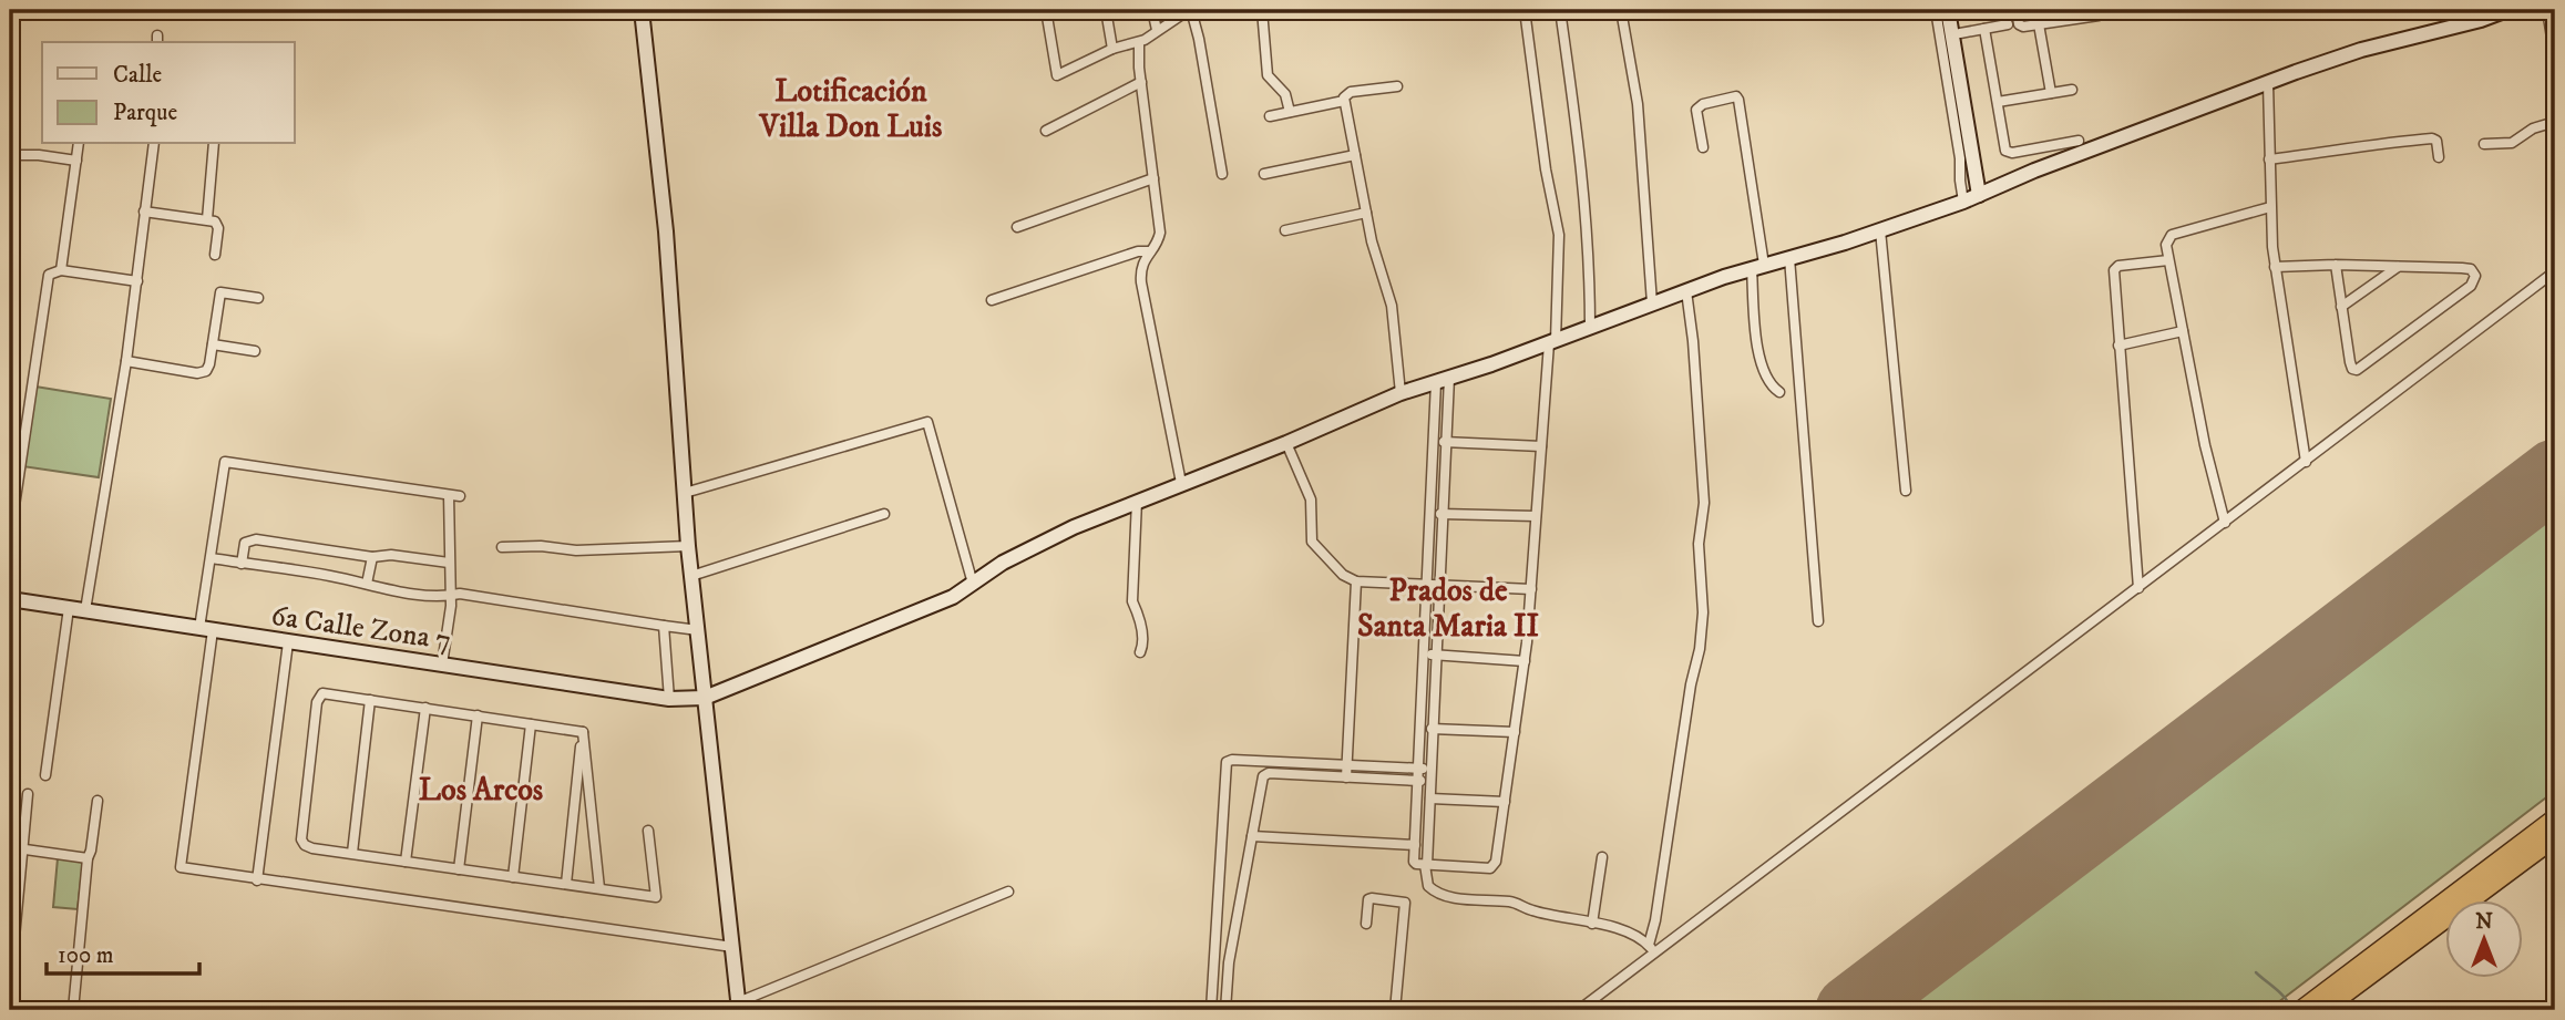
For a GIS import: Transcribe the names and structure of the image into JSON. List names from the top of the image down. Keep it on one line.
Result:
{"streets":{"street":["6a Calle Zona 7"]},"districts":["Lotificación Villa Don Luis","Prados de Santa Maria II","Los Arcos"],"legend":["Calle","Parque"],"scale_bar":"100 m","north":"top"}
